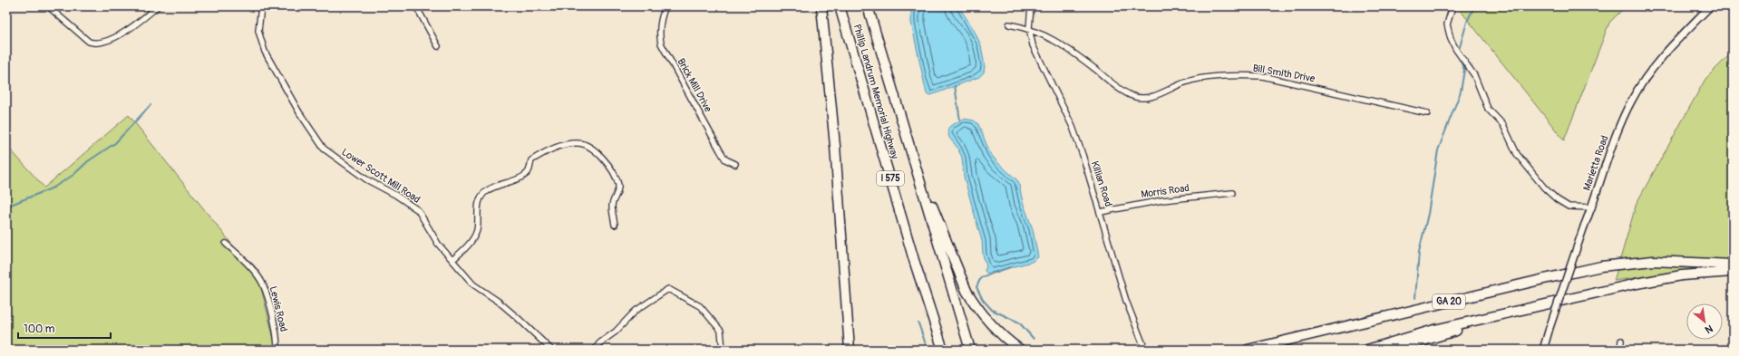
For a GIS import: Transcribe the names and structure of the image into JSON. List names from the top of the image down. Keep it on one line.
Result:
{"streets":{"highway":["Phillip Landrum Memorial Highway","I 575","GA 20"],"street":["Bill Smith Drive","Brick Mill Drive","Marietta Road","Lower Scott Mill Road","Killian Road","Morris Road","Lewis Road"]},"crossings":[["Bill Smith Drive","Killian Road"],["Killian Road","Morris Road"]],"scale_bar":"100 m","north":"bottom right"}
